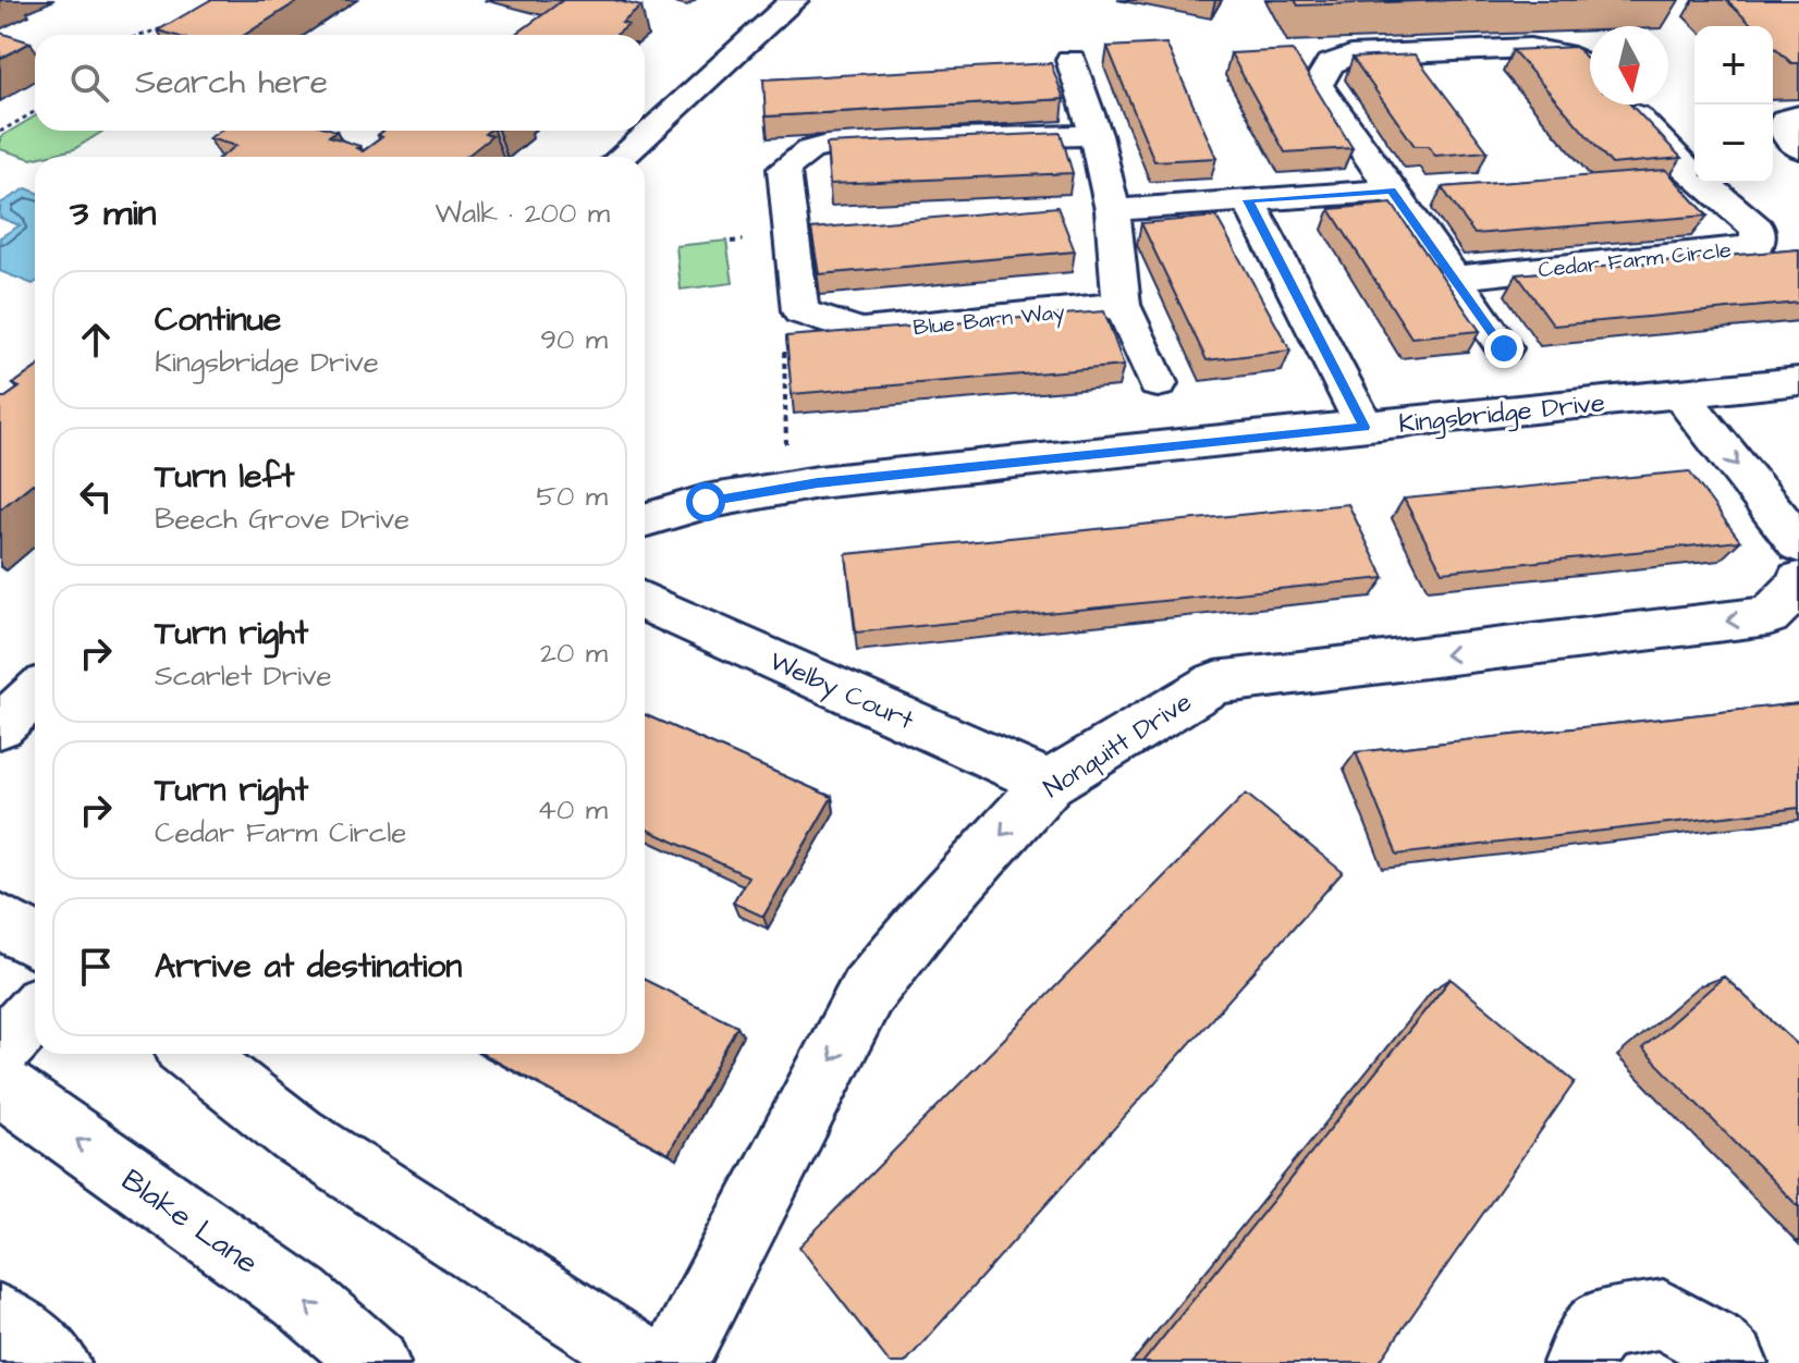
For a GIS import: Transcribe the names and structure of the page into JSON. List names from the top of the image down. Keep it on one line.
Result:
{"streets":{"street":["Cedar Farm Circle","Blue Barn Way","Kingsbridge Drive","Welby Court","Nonquitt Drive","Blake Lane"]},"crossings":[["Welby Court","Nonquitt Drive"]],"one_way":["Nonquitt Drive"],"north":"bottom","page":{"map_buttons":["+","−"],"search":"Search here","heading":["3 min","Walk · 200 m"],"list":[["Continue","Kingsbridge Drive","90 m"],["Turn left","Beech Grove Drive","50 m"],["Turn right","Scarlet Drive","20 m"],["Turn right","Cedar Farm Circle","40 m"],"Arrive at destination"]}}
